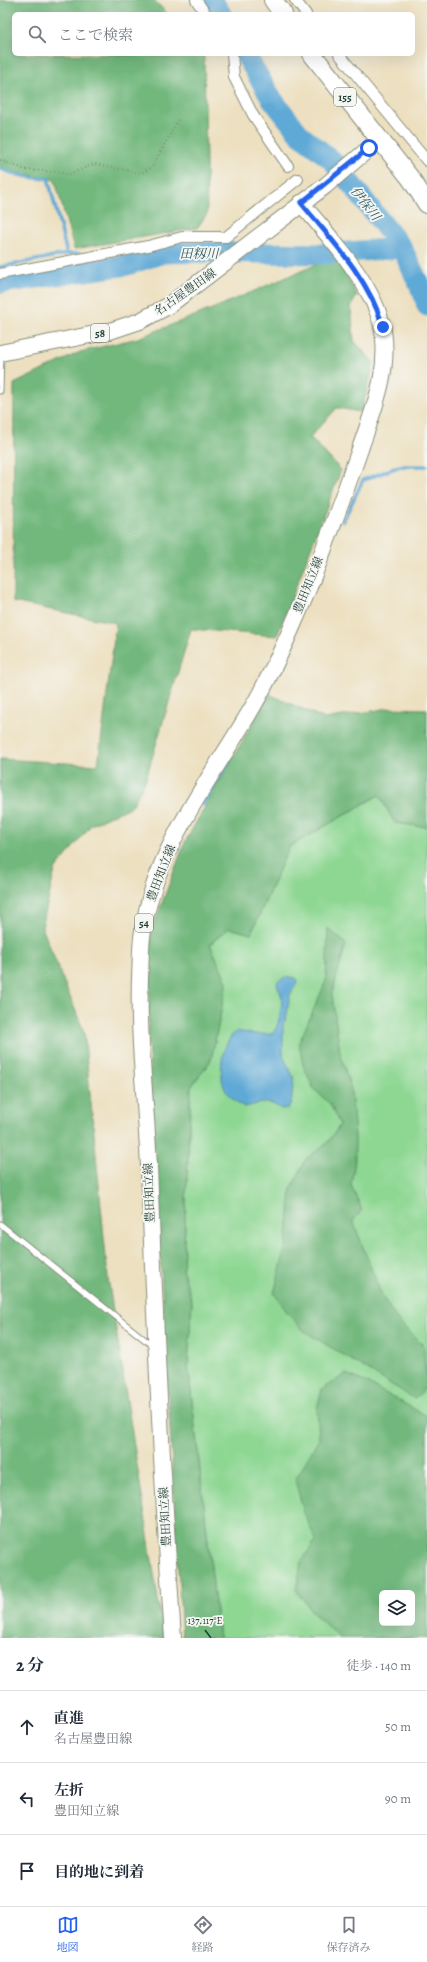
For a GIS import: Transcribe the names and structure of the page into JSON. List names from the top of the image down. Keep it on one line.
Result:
{"streets":{"highway":["155"],"main road":["名古屋豊田線","58","豊田知立線","54"]},"crossings":[["155","名古屋豊田線"],["名古屋豊田線","豊田知立線"]],"water":["伊保川","田籾川"],"page":{"search":"ここで検索","heading":["2 分","徒歩 · 140 m"],"list":[["直進","名古屋豊田線","50 m"],["左折","豊田知立線","90 m"],"目的地に到着"],"nav":["地図","経路","保存済み"]},"coordinates":["137.117°E"]}
